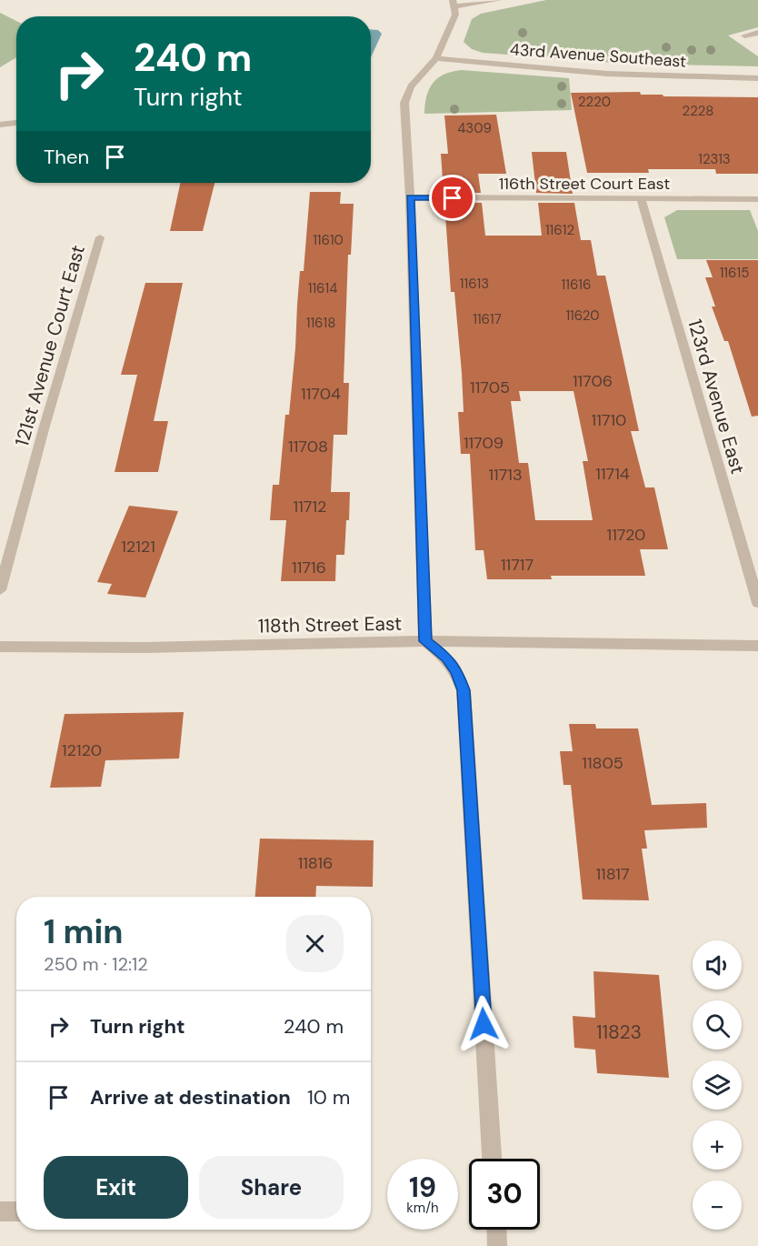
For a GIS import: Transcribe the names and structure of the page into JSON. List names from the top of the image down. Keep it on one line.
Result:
{"streets":{"street":["43rd Avenue Southeast","116th Street Court East","121st Avenue Court East","123rd Avenue East","118th Street East"]},"crossings":[["116th Street Court East","123rd Avenue East"]],"house_numbers":["2220","2228","4309","12313","11612","11610","11615","11613","11616","11614","11620","11617","11618","11706","11705","11704","11710","11709","11708","11714","11713","11712","11720","12121","11717","11716","12120","11805","11816","11817","11823"],"page":{"turn":["240 m","Turn right"],"then":"Then","heading":["1 min","250 m · 12:12"],"map_buttons":["+","−"],"list":[{"name":"Turn right","value":"240 m"},{"name":"Arrive at destination","value":"10 m"}],"buttons":["Exit","Share"],"speed":"19 km/h","limit":"30"}}
